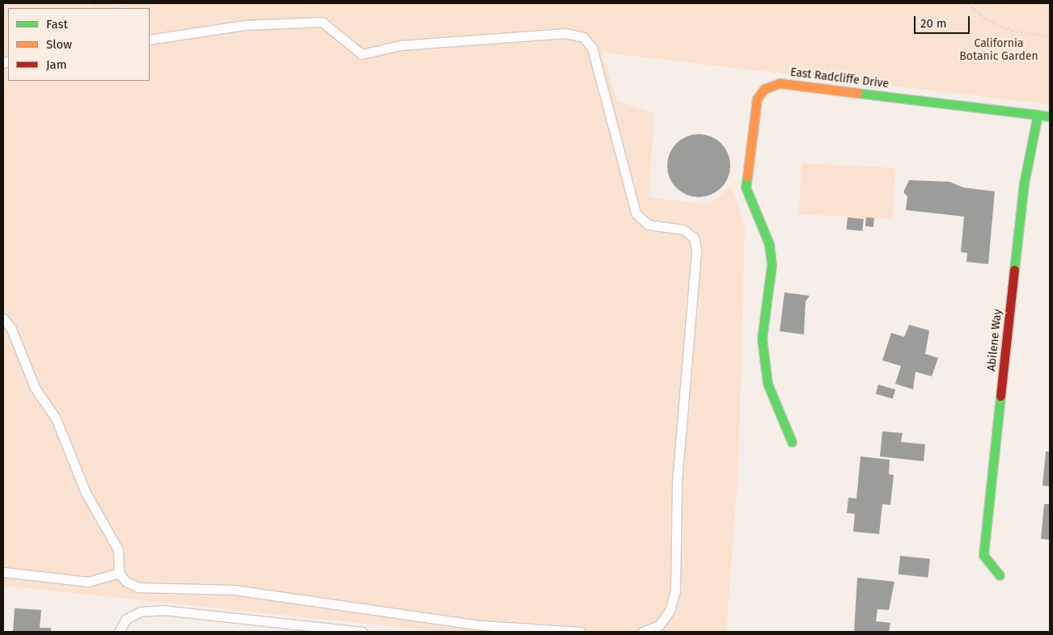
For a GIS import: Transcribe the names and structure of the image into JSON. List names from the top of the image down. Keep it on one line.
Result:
{"streets":{"street":["East Radcliffe Drive","Abilene Way"]},"crossings":[["East Radcliffe Drive","Abilene Way"]],"parks":["California Botanic Garden"],"legend":["Fast","Slow","Jam"],"scale_bar":"20 m"}
